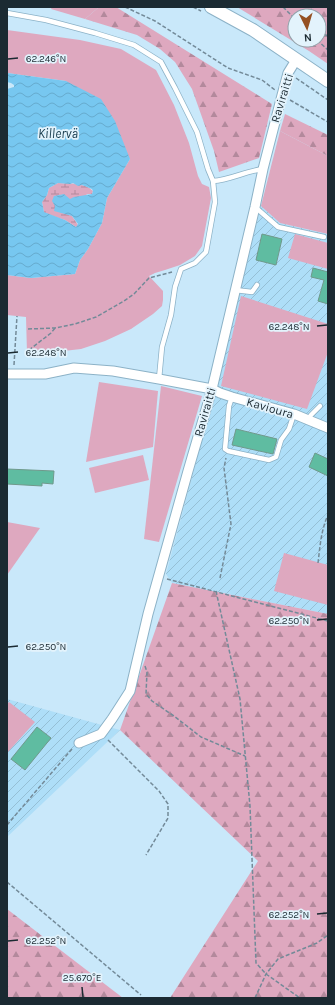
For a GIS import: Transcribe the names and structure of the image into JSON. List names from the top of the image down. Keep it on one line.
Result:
{"streets":{"street":["Raviraitti","Kavioura"]},"crossings":[["Raviraitti","Kavioura"]],"water":["Killervä"],"north":"bottom","coordinates":["62.246°N","62.248°N","62.250°N","62.252°N","25.670°E"]}
